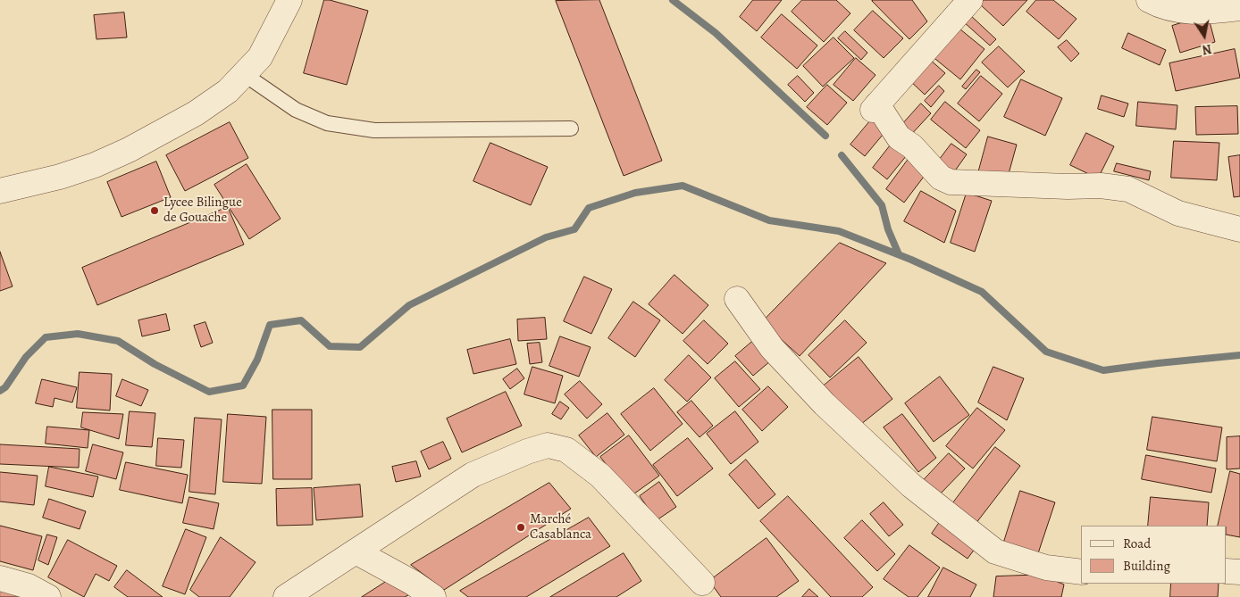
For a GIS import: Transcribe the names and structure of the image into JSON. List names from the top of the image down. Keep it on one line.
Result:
{"places":["Lycee Bilingue de Gouache","Marché Casablanca"],"legend":["Road","Building"],"north":"bottom"}
